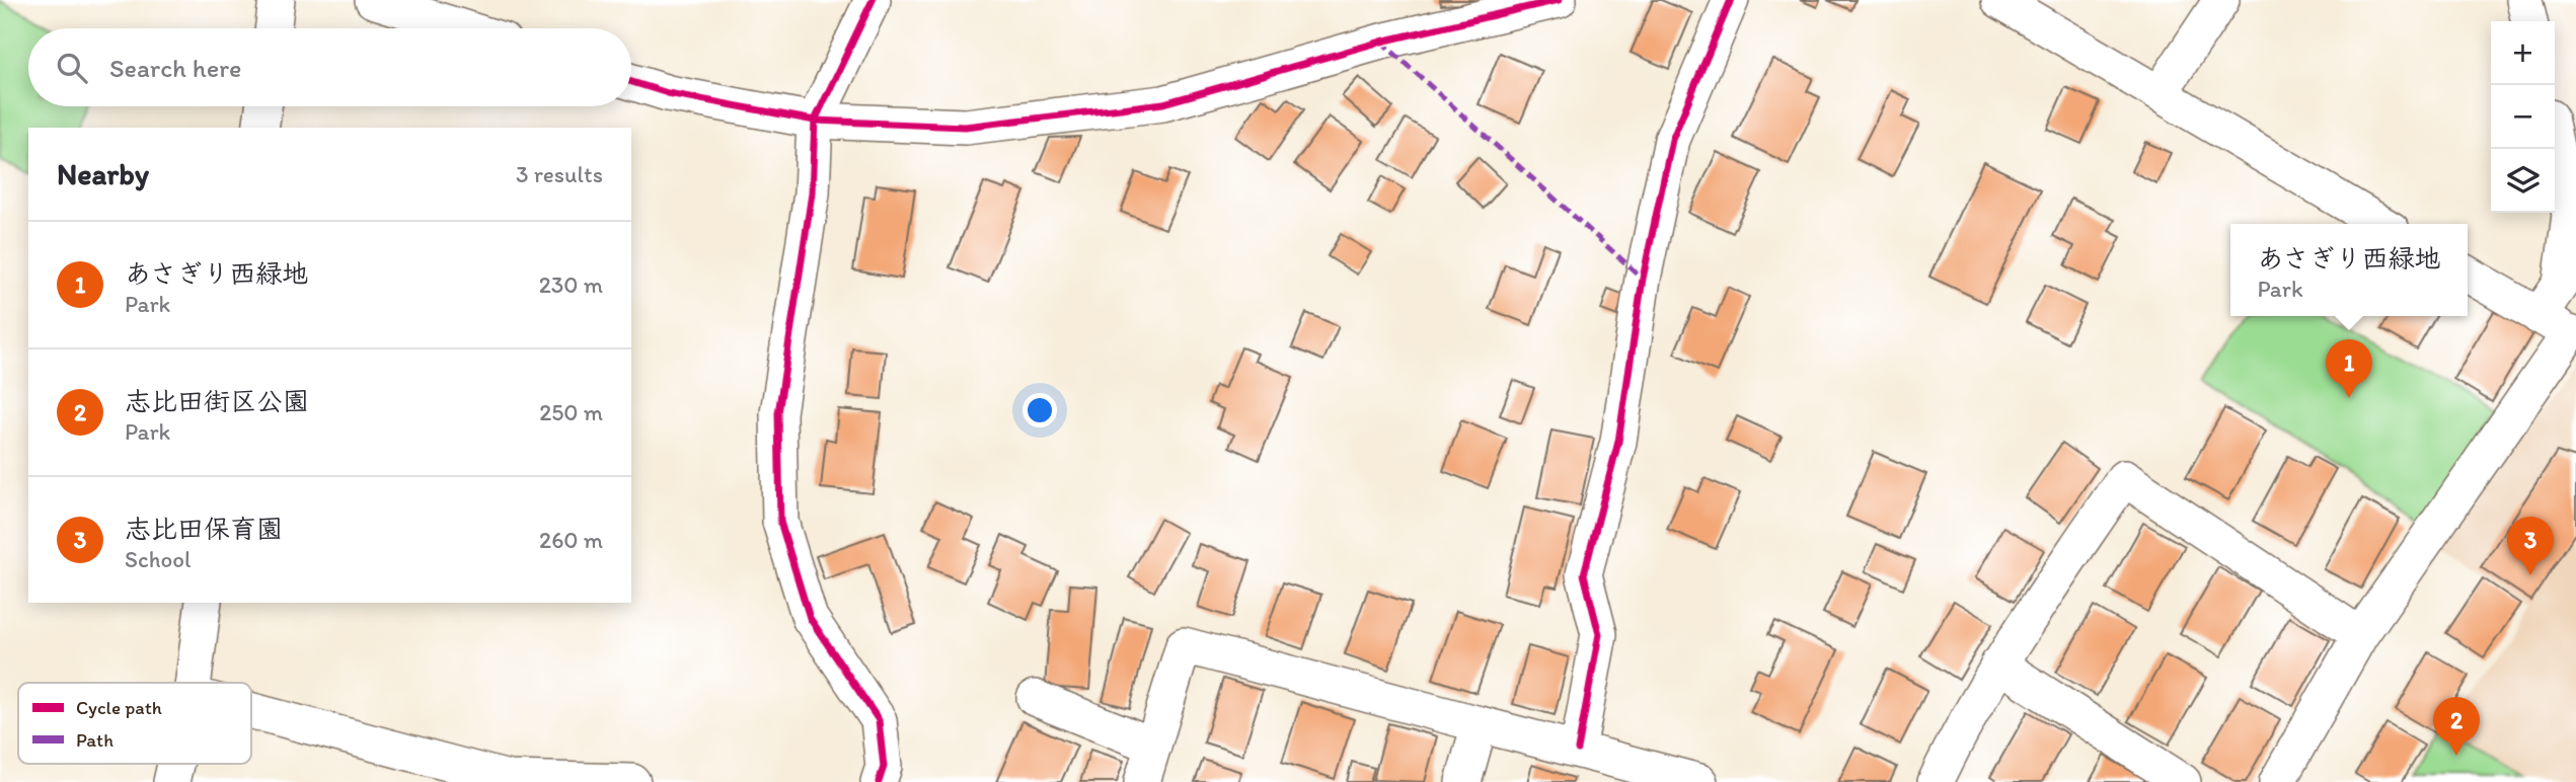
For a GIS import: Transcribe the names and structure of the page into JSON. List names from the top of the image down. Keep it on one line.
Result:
{"legend":["Cycle path","Path"],"page":{"map_buttons":["+","−"],"search":"Search here","heading":["Nearby","3 results"],"list":[{"mark":"1","name":"あさぎり西緑地","note":"Park","value":"230 m"},{"mark":"2","name":"志比田街区公園","note":"Park","value":"250 m"},{"mark":"3","name":"志比田保育園","note":"School","value":"260 m"}],"popup":["あさぎり西緑地","Park"],"pins":["1","3","2"]}}
